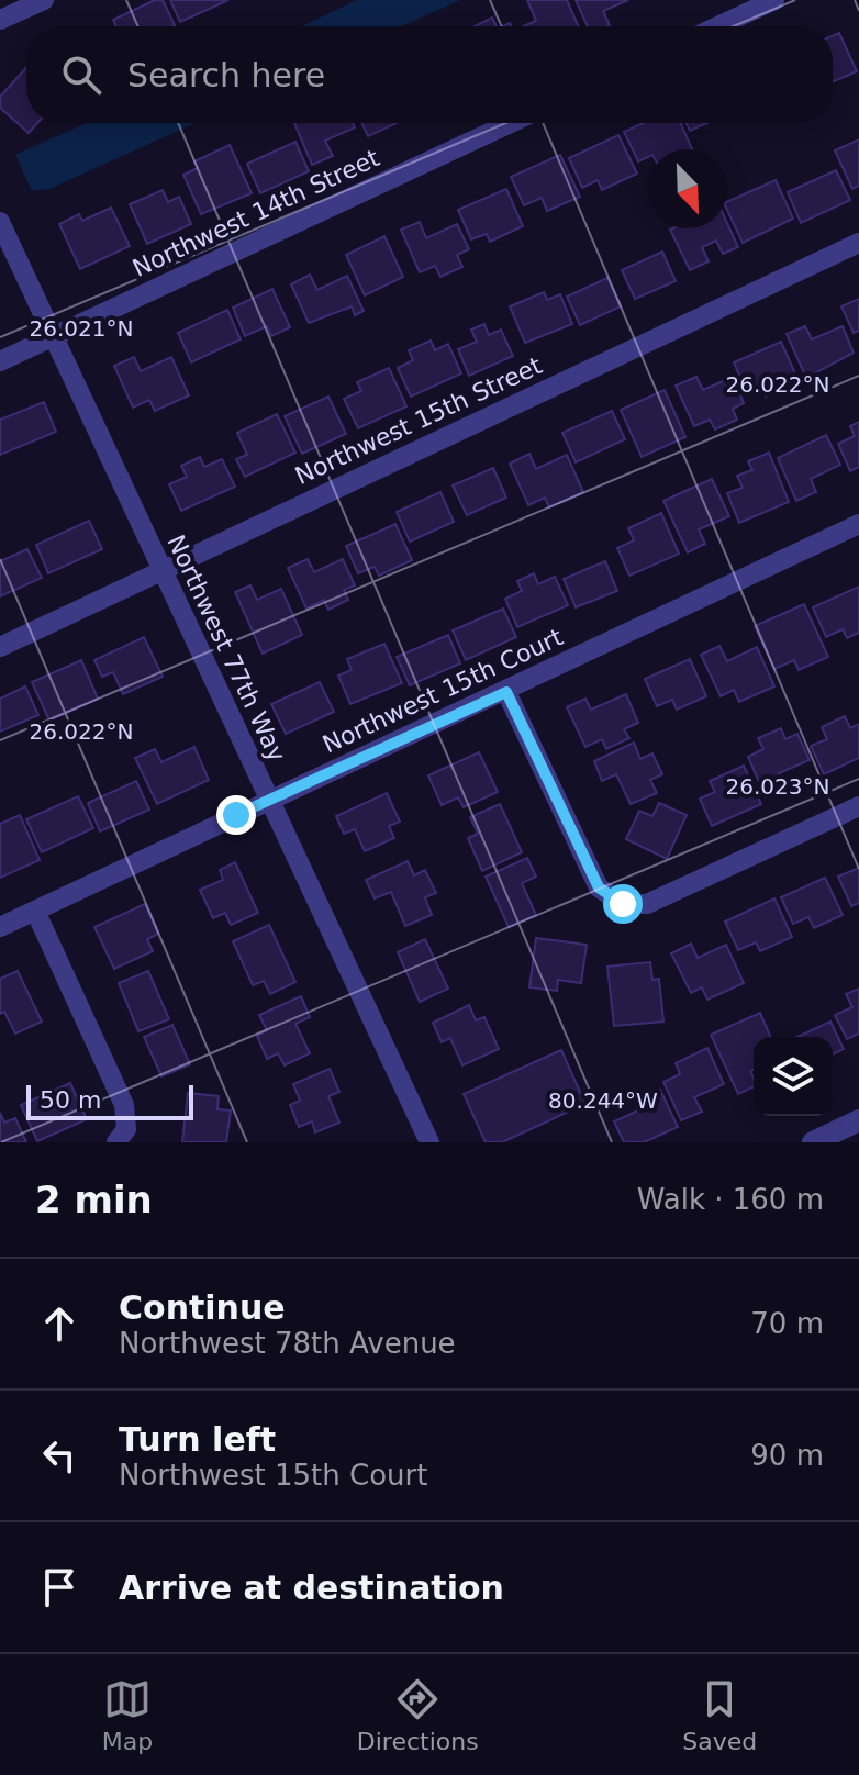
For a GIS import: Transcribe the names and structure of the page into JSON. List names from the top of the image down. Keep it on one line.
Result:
{"streets":{"street":["Northwest 14th Street","Northwest 15th Street","Northwest 77th Way","Northwest 15th Court"]},"crossings":[["Northwest 14th Street","Northwest 77th Way"],["Northwest 15th Street","Northwest 77th Way"],["Northwest 77th Way","Northwest 15th Court"]],"scale_bar":"50 m","north":"bottom right","page":{"search":"Search here","scale":"50 m","heading":["2 min","Walk · 160 m"],"list":[["Continue","Northwest 78th Avenue","70 m"],["Turn left","Northwest 15th Court","90 m"],"Arrive at destination"],"nav":["Map","Directions","Saved"]},"coordinates":["26.021°N","26.022°N","26.023°N","80.244°W"]}
